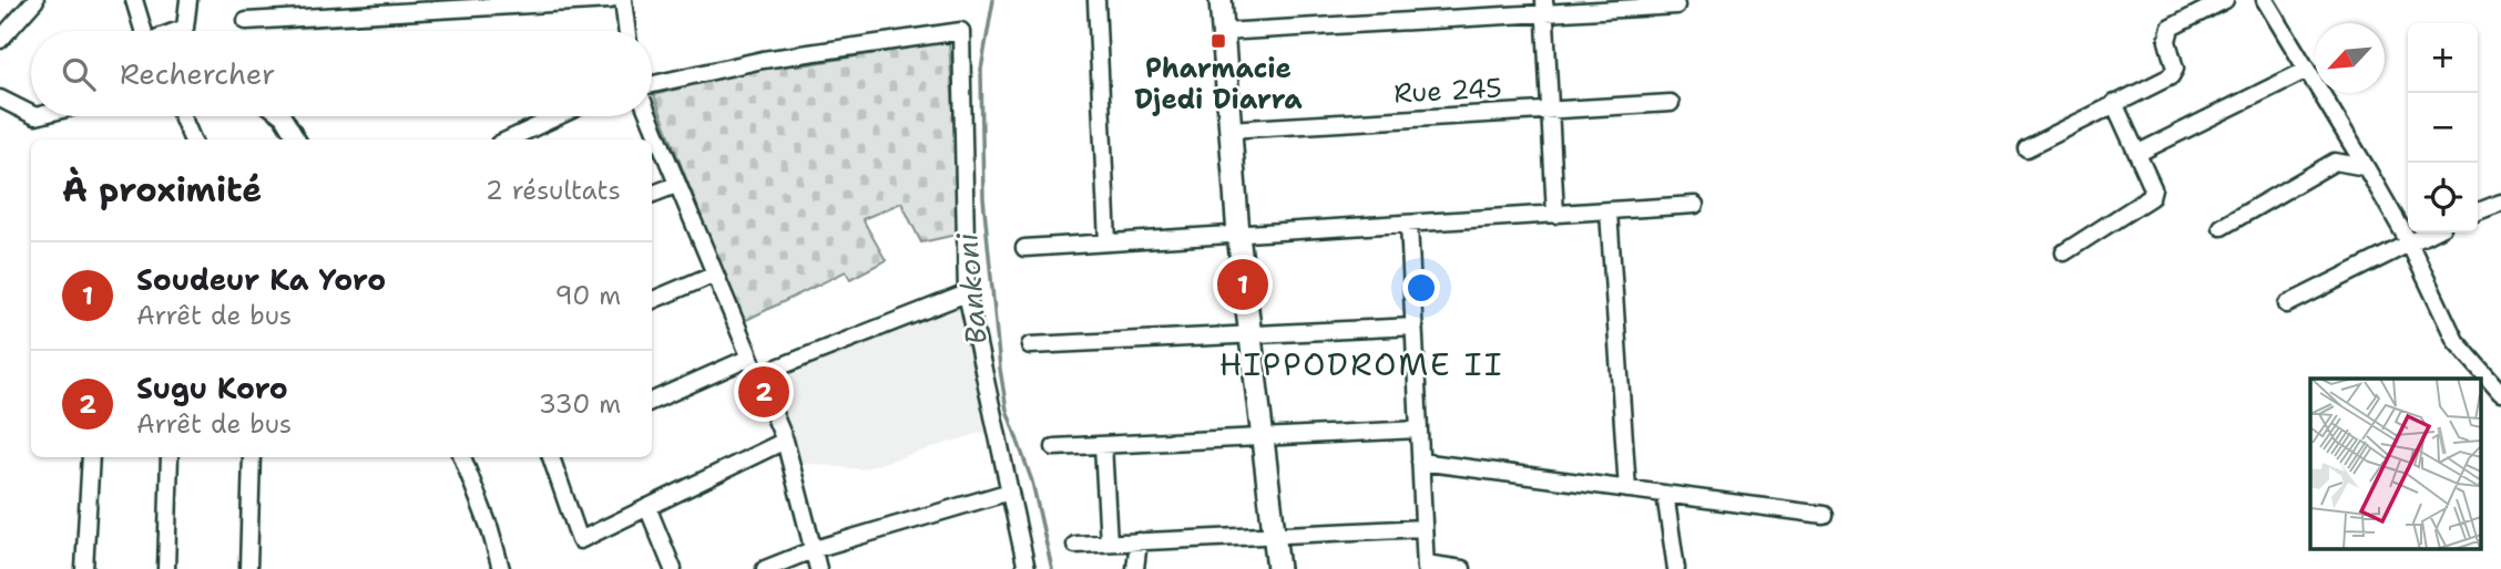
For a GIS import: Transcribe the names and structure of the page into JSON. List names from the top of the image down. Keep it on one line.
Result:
{"streets":{"street":["Rue 245"]},"districts":["HIPPODROME II"],"water":["Bankoni"],"places":{"transit":["Pharmacie Djedi Diarra"]},"north":"bottom left","page":{"map_buttons":["+","−"],"search":"Rechercher","heading":["À proximité","2 résultats"],"list":[{"mark":"1","name":"Soudeur Ka Yoro","note":"Arrêt de bus","value":"90 m"},{"mark":"2","name":"Sugu Koro","note":"Arrêt de bus","value":"330 m"}],"pins":["1","2"]}}
